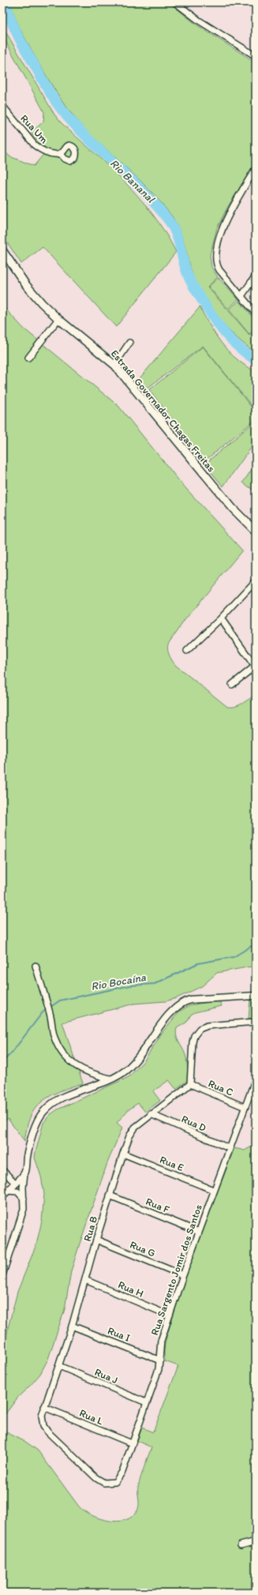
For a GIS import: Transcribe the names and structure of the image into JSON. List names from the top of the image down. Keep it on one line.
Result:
{"streets":{"main road":["Estrada Governador Chagas Freitas"],"street":["Rua Um","Rua C","Rua D","Rua E","Rua F","Rua B","Rua G","Rua Sargento Jomir dos Santos","Rua H","Rua I","Rua J","Rua L"]},"crossings":[["Rua C","Rua B"],["Rua C","Rua Sargento Jomir dos Santos"],["Rua D","Rua B"],["Rua D","Rua Sargento Jomir dos Santos"],["Rua E","Rua B"],["Rua E","Rua Sargento Jomir dos Santos"],["Rua F","Rua B"],["Rua F","Rua Sargento Jomir dos Santos"],["Rua B","Rua G"],["Rua B","Rua Sargento Jomir dos Santos"],["Rua B","Rua H"],["Rua B","Rua I"],["Rua B","Rua J"],["Rua B","Rua L"],["Rua G","Rua Sargento Jomir dos Santos"],["Rua Sargento Jomir dos Santos","Rua H"],["Rua Sargento Jomir dos Santos","Rua I"],["Rua Sargento Jomir dos Santos","Rua J"],["Rua Sargento Jomir dos Santos","Rua L"]],"water":["Rio Bananal","Rio Bocaína"]}
